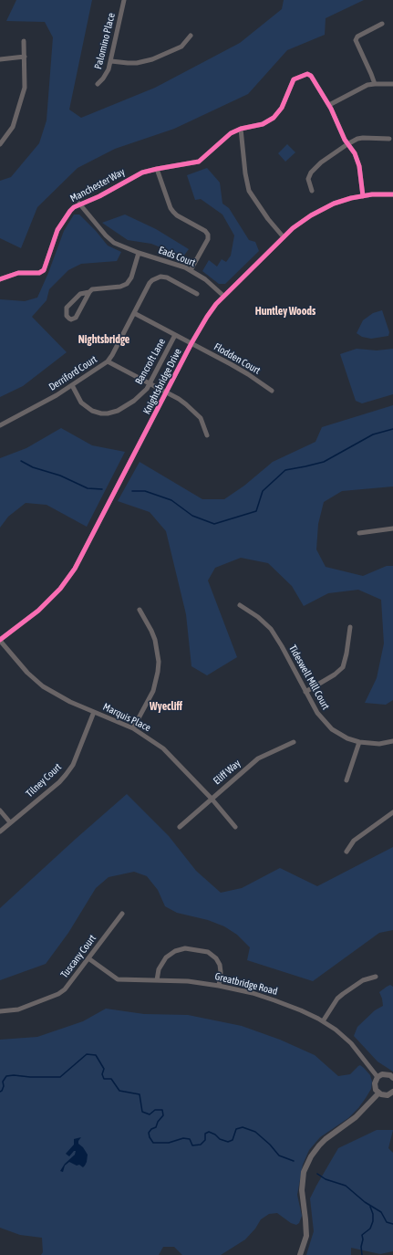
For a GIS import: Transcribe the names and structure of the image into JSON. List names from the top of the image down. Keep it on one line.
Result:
{"streets":{"street":["Palomino Place","Manchester Way","Eads Court","Flodden Court","Bancroft Lane","Derriford Court","Knightsbridge Drive","Tideswell Mill Court","Marquis Place","Eliff Way","Tilney Court","Tuscany Court","Greatbridge Road"]},"crossings":[["Manchester Way","Eads Court"],["Manchester Way","Knightsbridge Drive"],["Eads Court","Knightsbridge Drive"],["Flodden Court","Bancroft Lane"],["Flodden Court","Derriford Court"],["Flodden Court","Knightsbridge Drive"],["Bancroft Lane","Derriford Court"],["Knightsbridge Drive","Marquis Place"],["Marquis Place","Eliff Way"],["Marquis Place","Tilney Court"],["Tuscany Court","Greatbridge Road"]],"districts":["Huntley Woods","Nightsbridge","Wyecliff"]}
